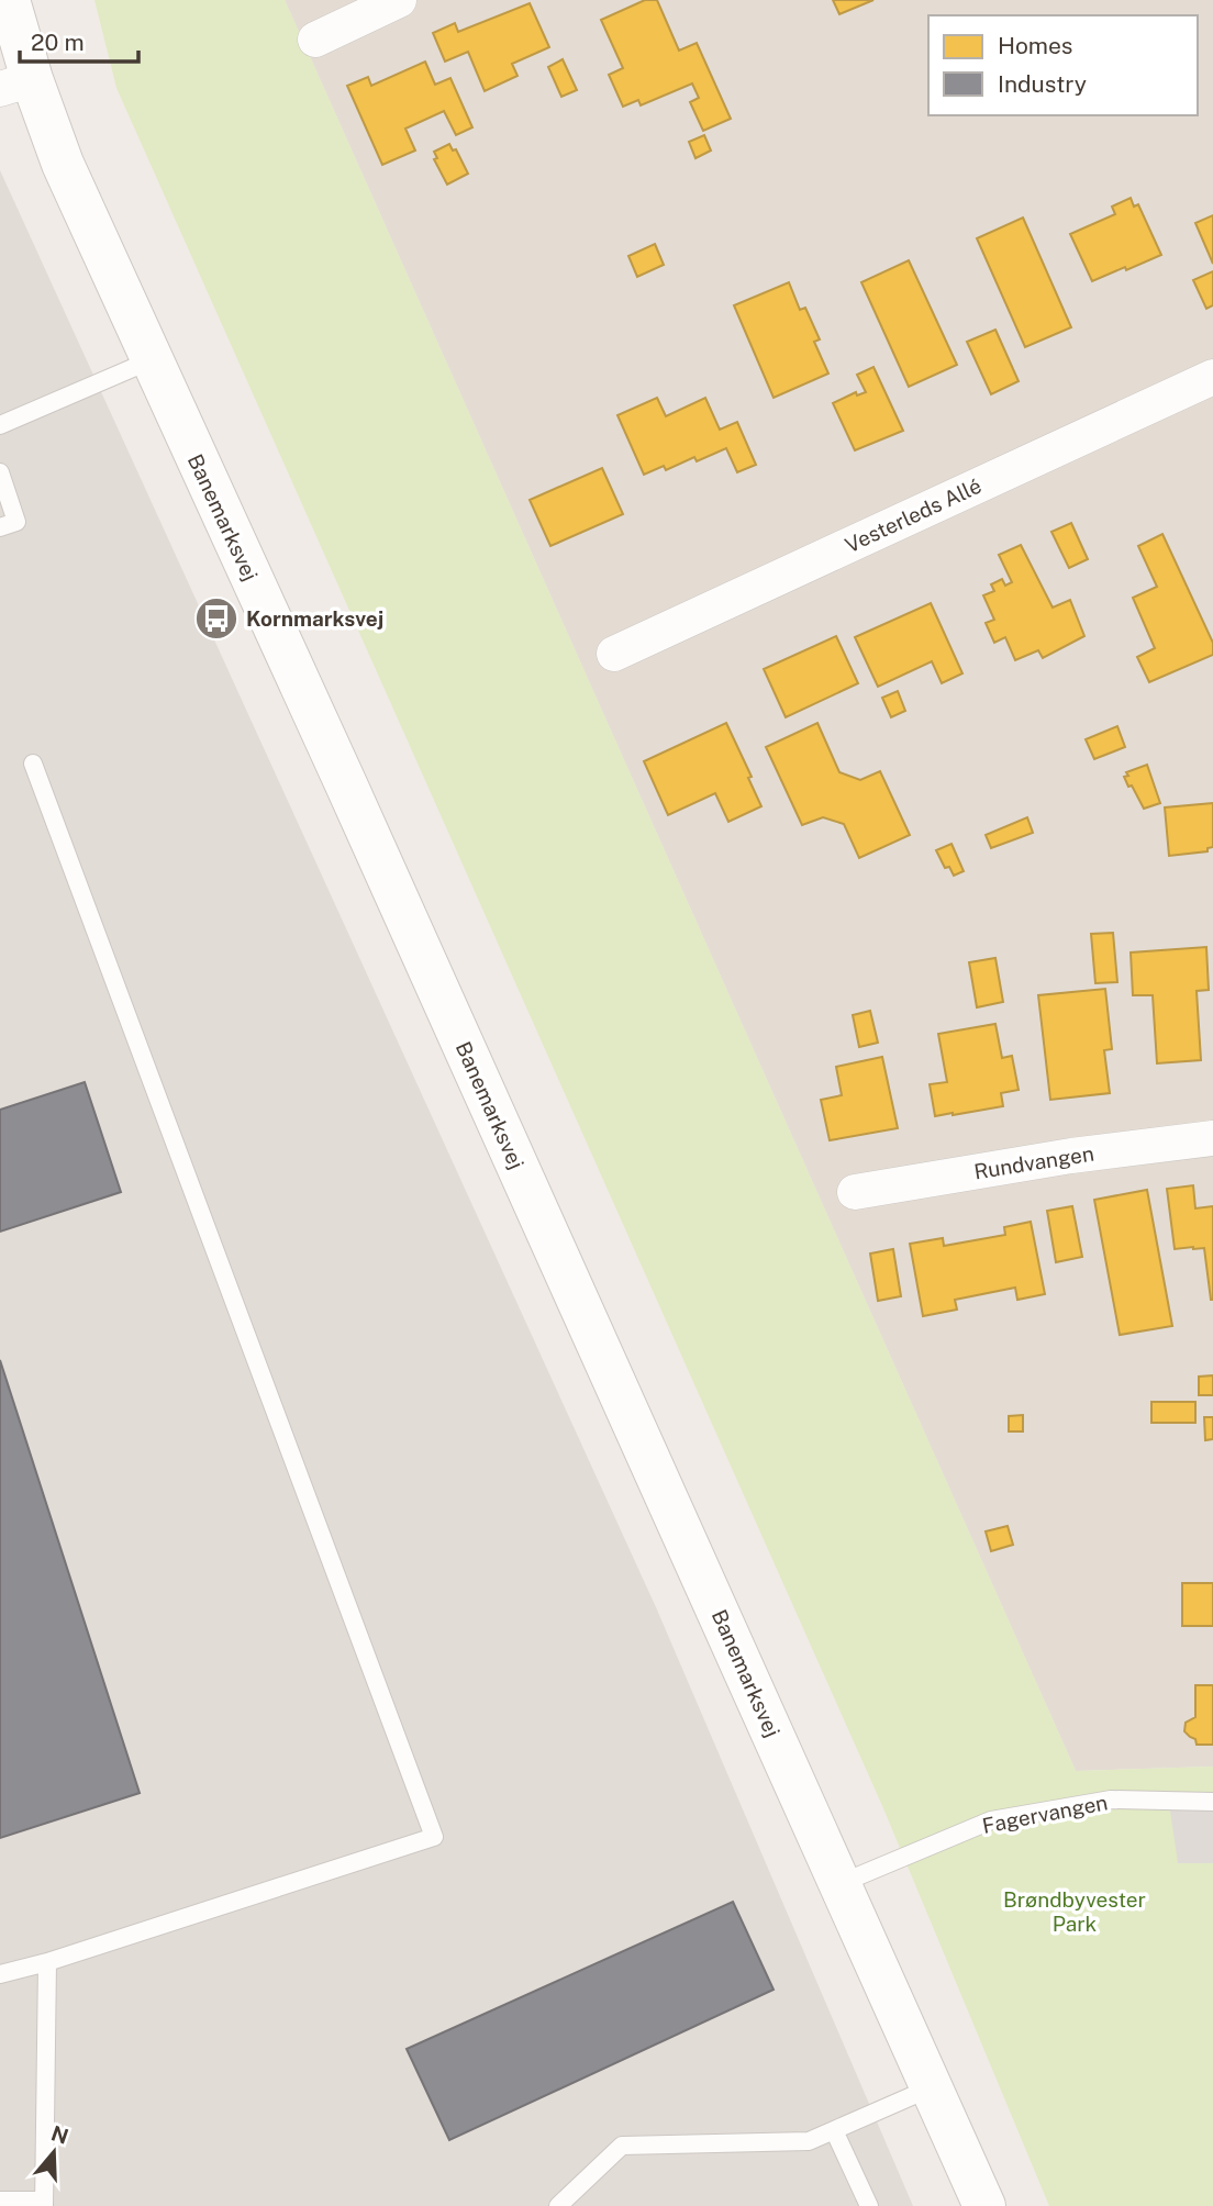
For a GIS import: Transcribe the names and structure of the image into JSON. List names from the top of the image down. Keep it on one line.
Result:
{"streets":{"street":["Vesterleds Allé","Banemarksvej","Rundvangen"],"lane":["Fagervangen"]},"crossings":[["Banemarksvej","Fagervangen"]],"parks":["Brøndbyvester Park"],"places":{"bus stop":["Kornmarksvej"]},"legend":["Homes","Industry"],"scale_bar":"20 m","north":"top"}
